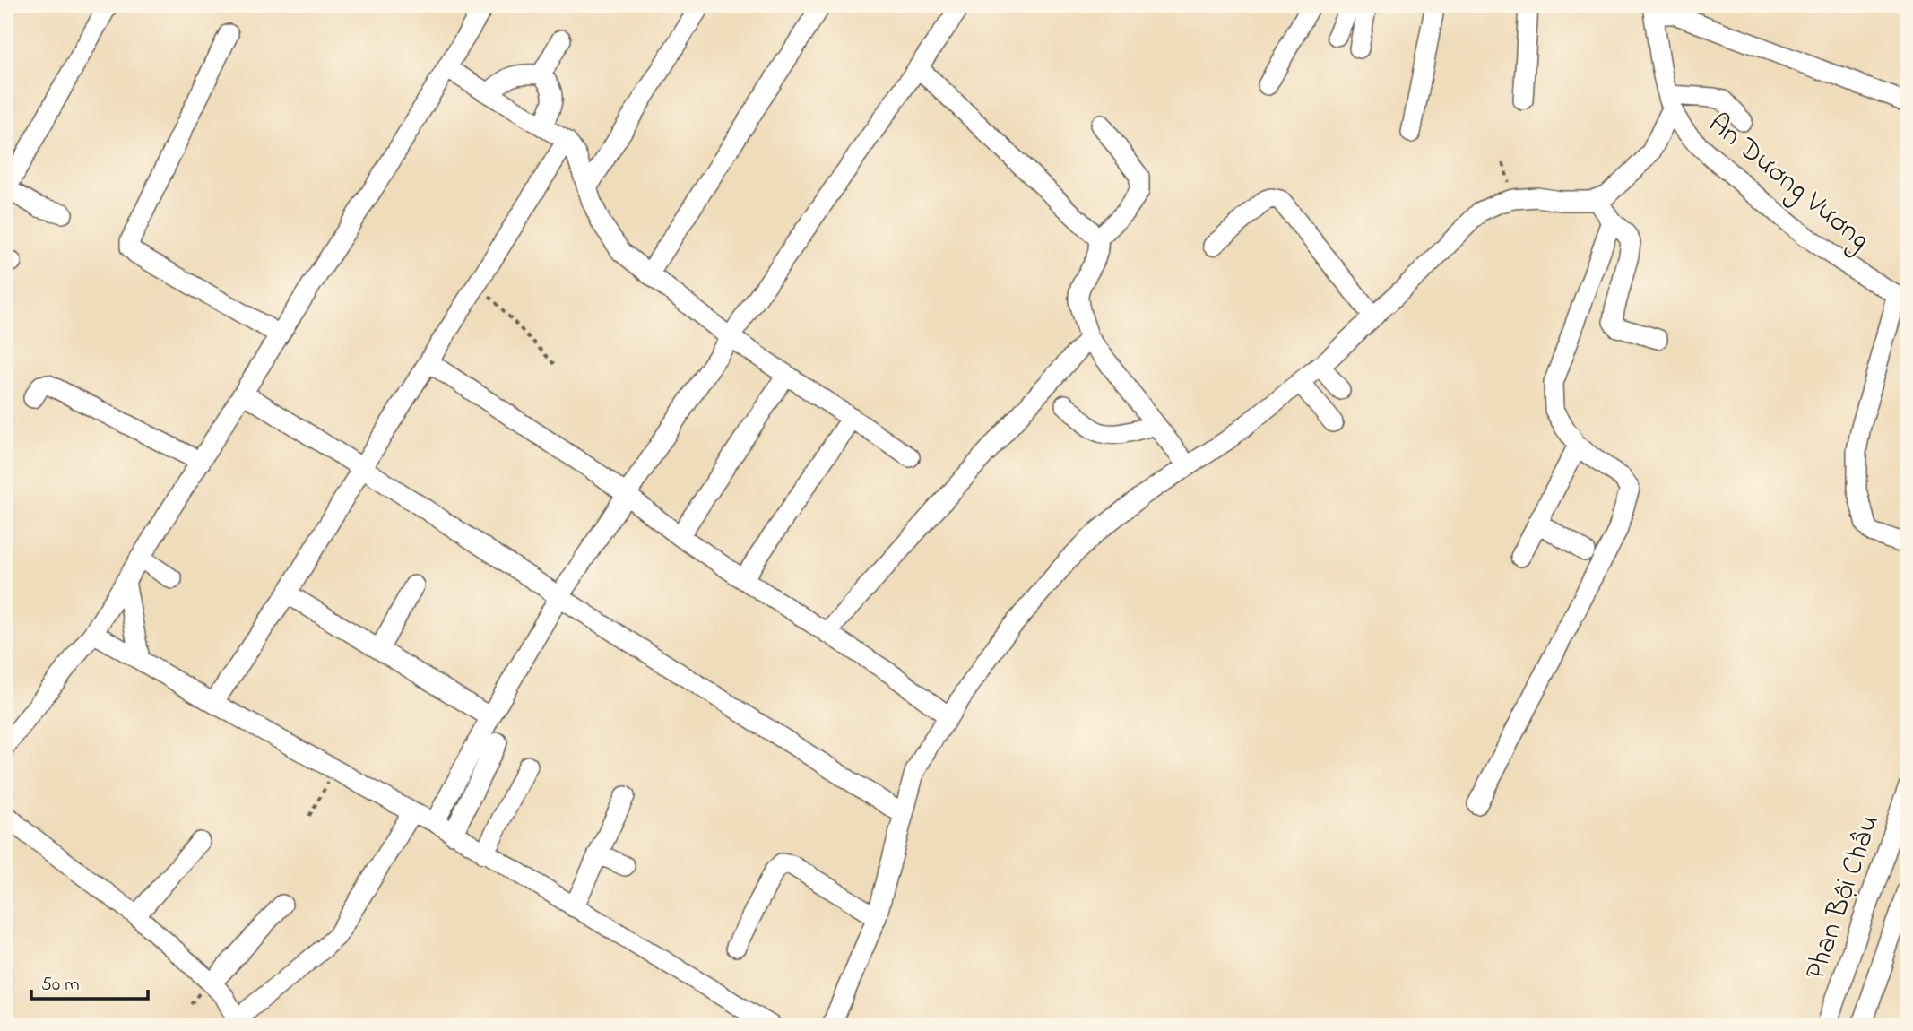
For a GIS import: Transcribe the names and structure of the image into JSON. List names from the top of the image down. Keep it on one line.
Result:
{"streets":{"street":["An Dương Vương","Phan Bội Châu"]},"scale_bar":"50 m"}
